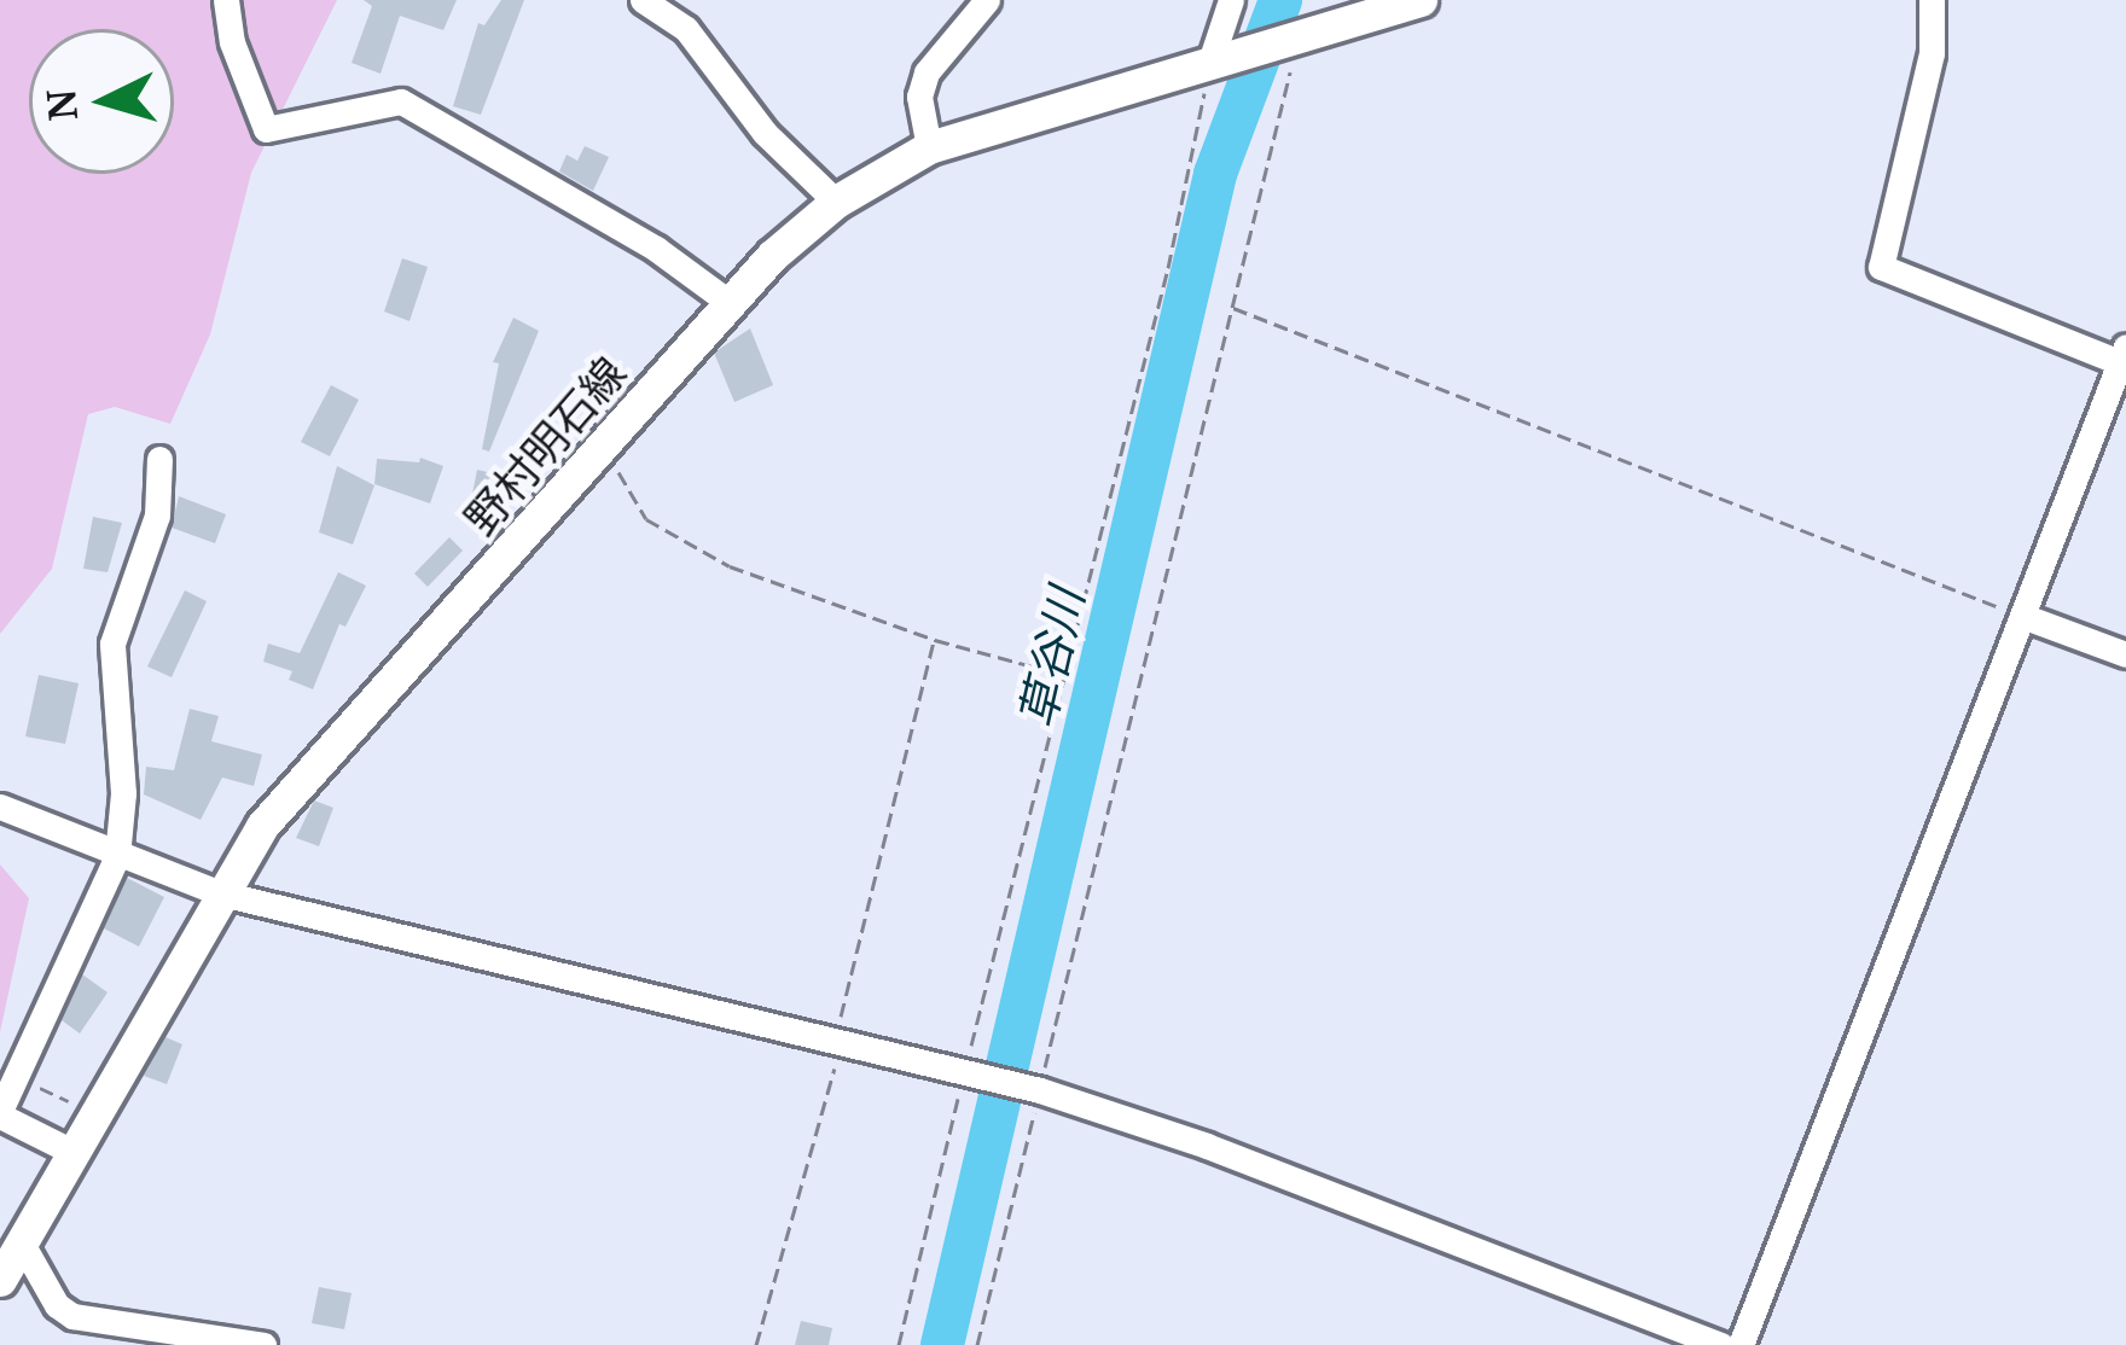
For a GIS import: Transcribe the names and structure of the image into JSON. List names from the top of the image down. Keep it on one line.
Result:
{"streets":{"main road":["野村明石線"]},"water":["草谷川"],"north":"left"}
